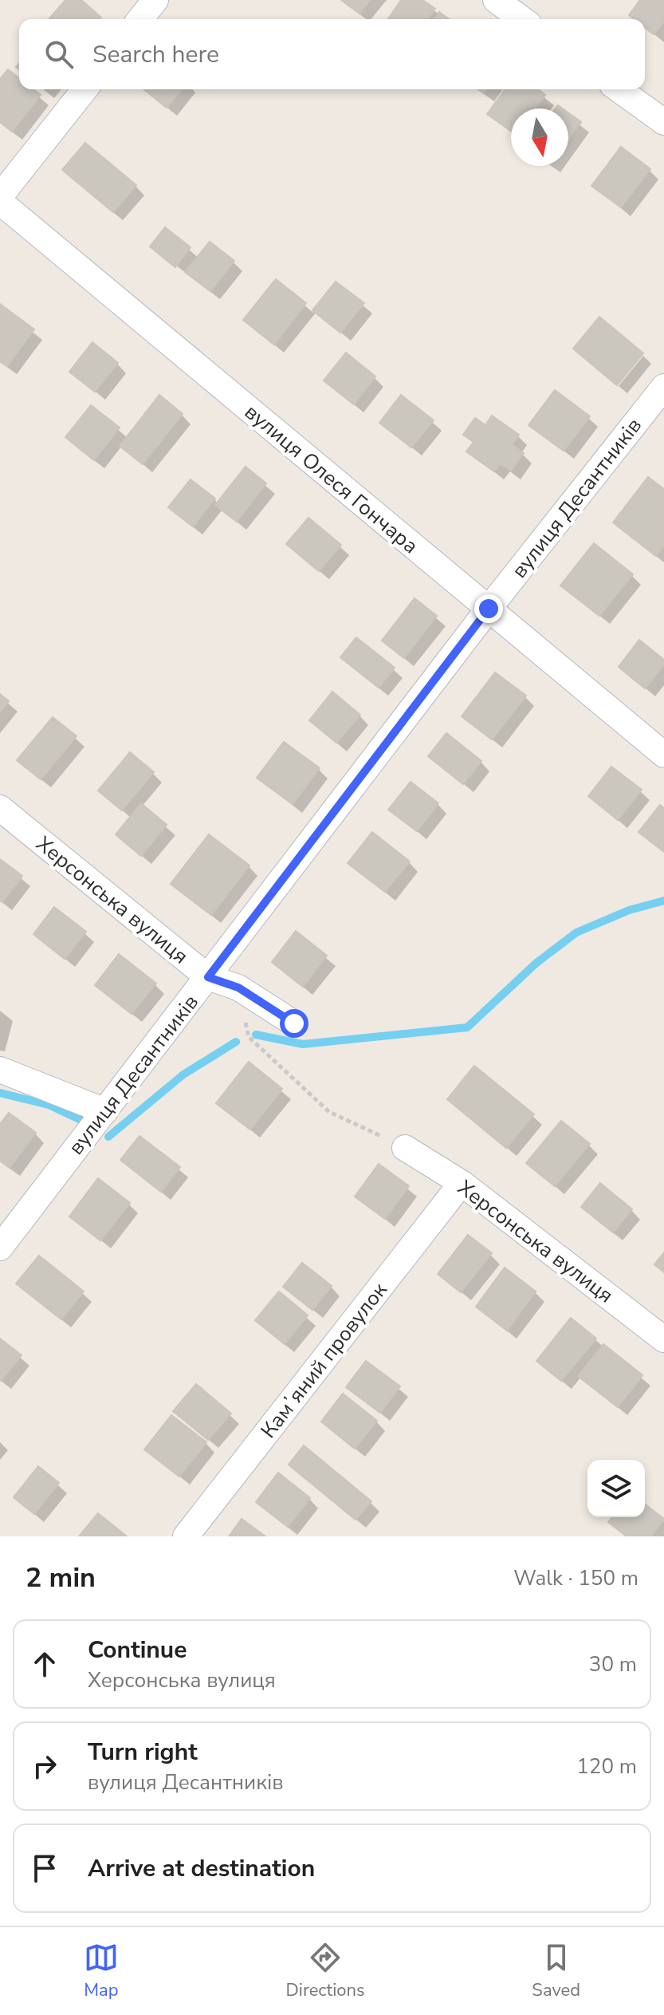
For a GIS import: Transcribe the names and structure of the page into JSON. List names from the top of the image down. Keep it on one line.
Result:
{"streets":{"street":["вулиця Олеся Гончара","вулиця Десантників","Херсонська вулиця","Камʼяний провулок"]},"crossings":[["вулиця Олеся Гончара","вулиця Десантників"],["вулиця Десантників","Херсонська вулиця"],["Херсонська вулиця","Камʼяний провулок"]],"north":"bottom","page":{"search":"Search here","heading":["2 min","Walk · 150 m"],"list":[["Continue","Херсонська вулиця","30 m"],["Turn right","вулиця Десантників","120 m"],"Arrive at destination"],"nav":["Map","Directions","Saved"]}}
